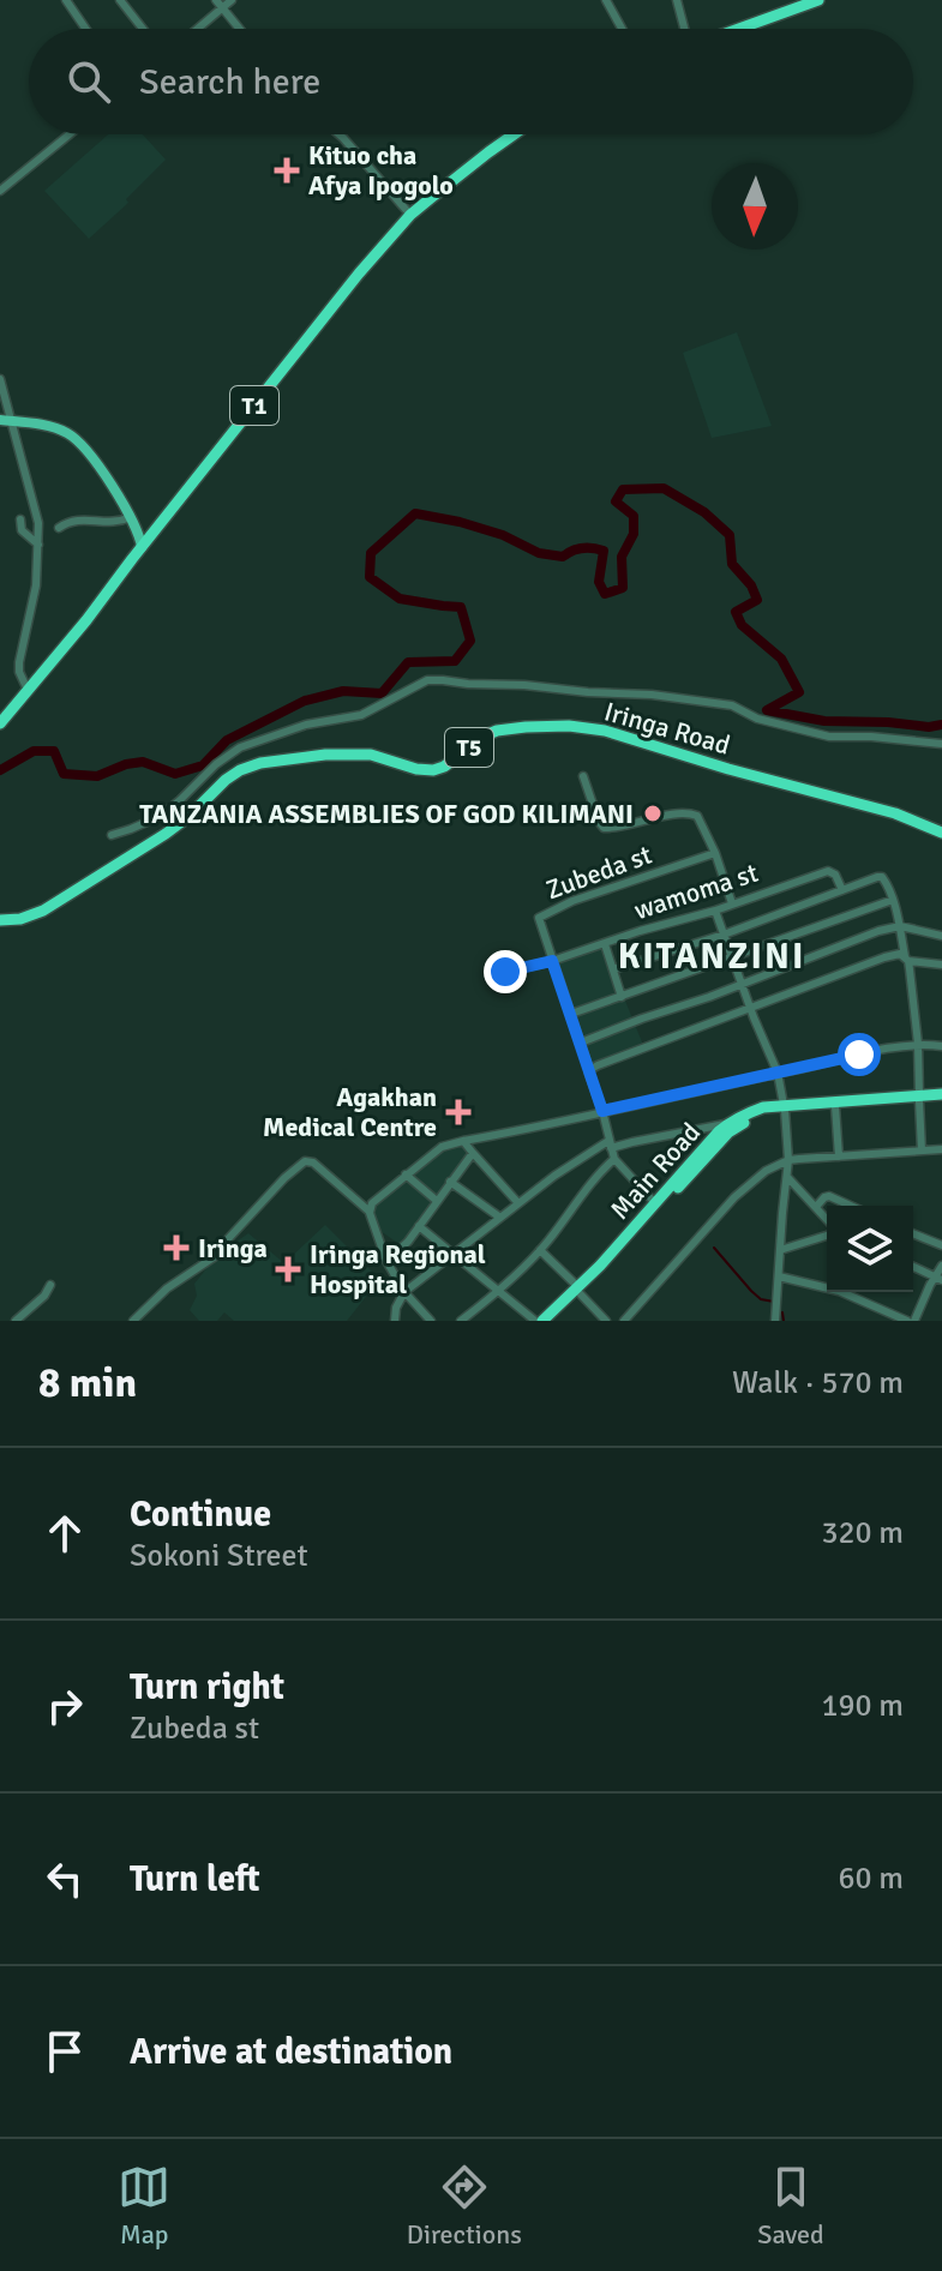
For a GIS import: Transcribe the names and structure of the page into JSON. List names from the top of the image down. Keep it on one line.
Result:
{"streets":{"highway":["T1","Iringa Road","T5","Main Road"],"street":["Zubeda st","wamoma st"]},"crossings":[["Zubeda st","wamoma st"]],"districts":["KITANZINI"],"places":{"health":["Kituo cha Afya Ipogolo","Agakhan Medical Centre","Iringa","Iringa Regional Hospital"],"other":["TANZANIA ASSEMBLIES OF GOD KILIMANI"]},"north":"bottom","page":{"search":"Search here","heading":["8 min","Walk · 570 m"],"list":[["Continue","Sokoni Street","320 m"],["Turn right","Zubeda st","190 m"],["Turn left","60 m"],"Arrive at destination"],"nav":["Map","Directions","Saved"]}}
